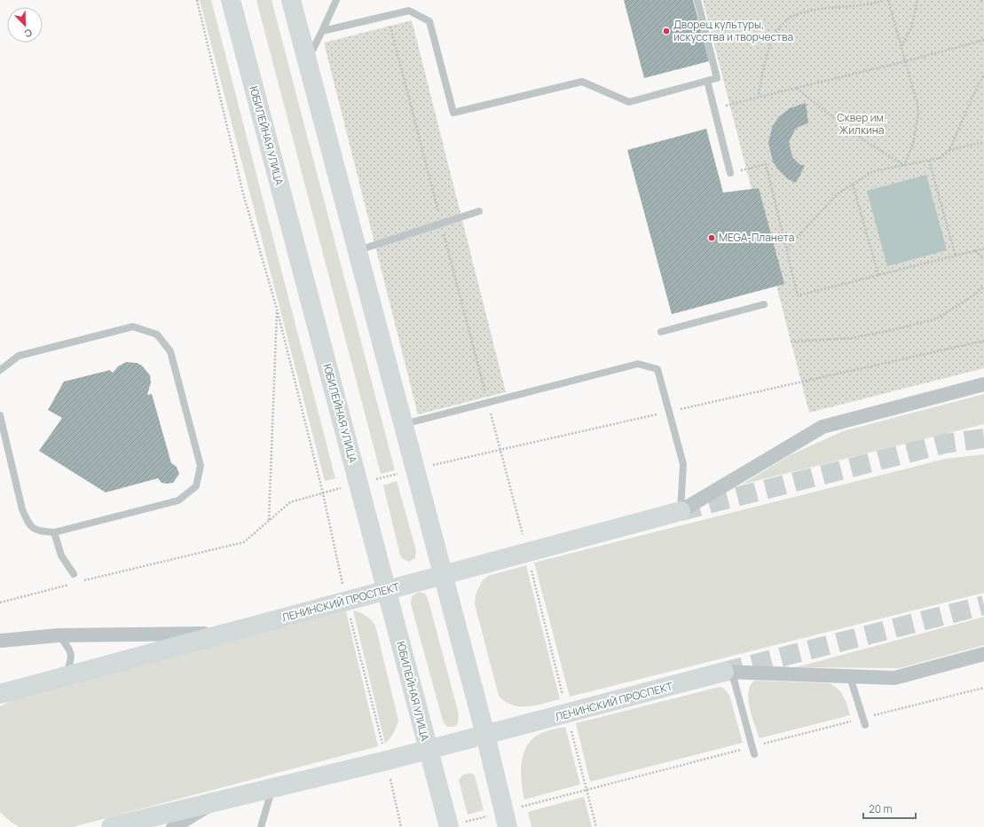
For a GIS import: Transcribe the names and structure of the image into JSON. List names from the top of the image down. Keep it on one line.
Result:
{"streets":{"main road":["ЮБИЛЕЙНАЯ УЛИЦА","ЛЕНИНСКИЙ ПРОСПЕКТ"]},"crossings":[["ЮБИЛЕЙНАЯ УЛИЦА","ЛЕНИНСКИЙ ПРОСПЕКТ"]],"parks":["Сквер им. Жилкина"],"places":["Дворец культуры, искусства и творчества","MEGA-Планета"],"scale_bar":"20 m","north":"bottom right"}
